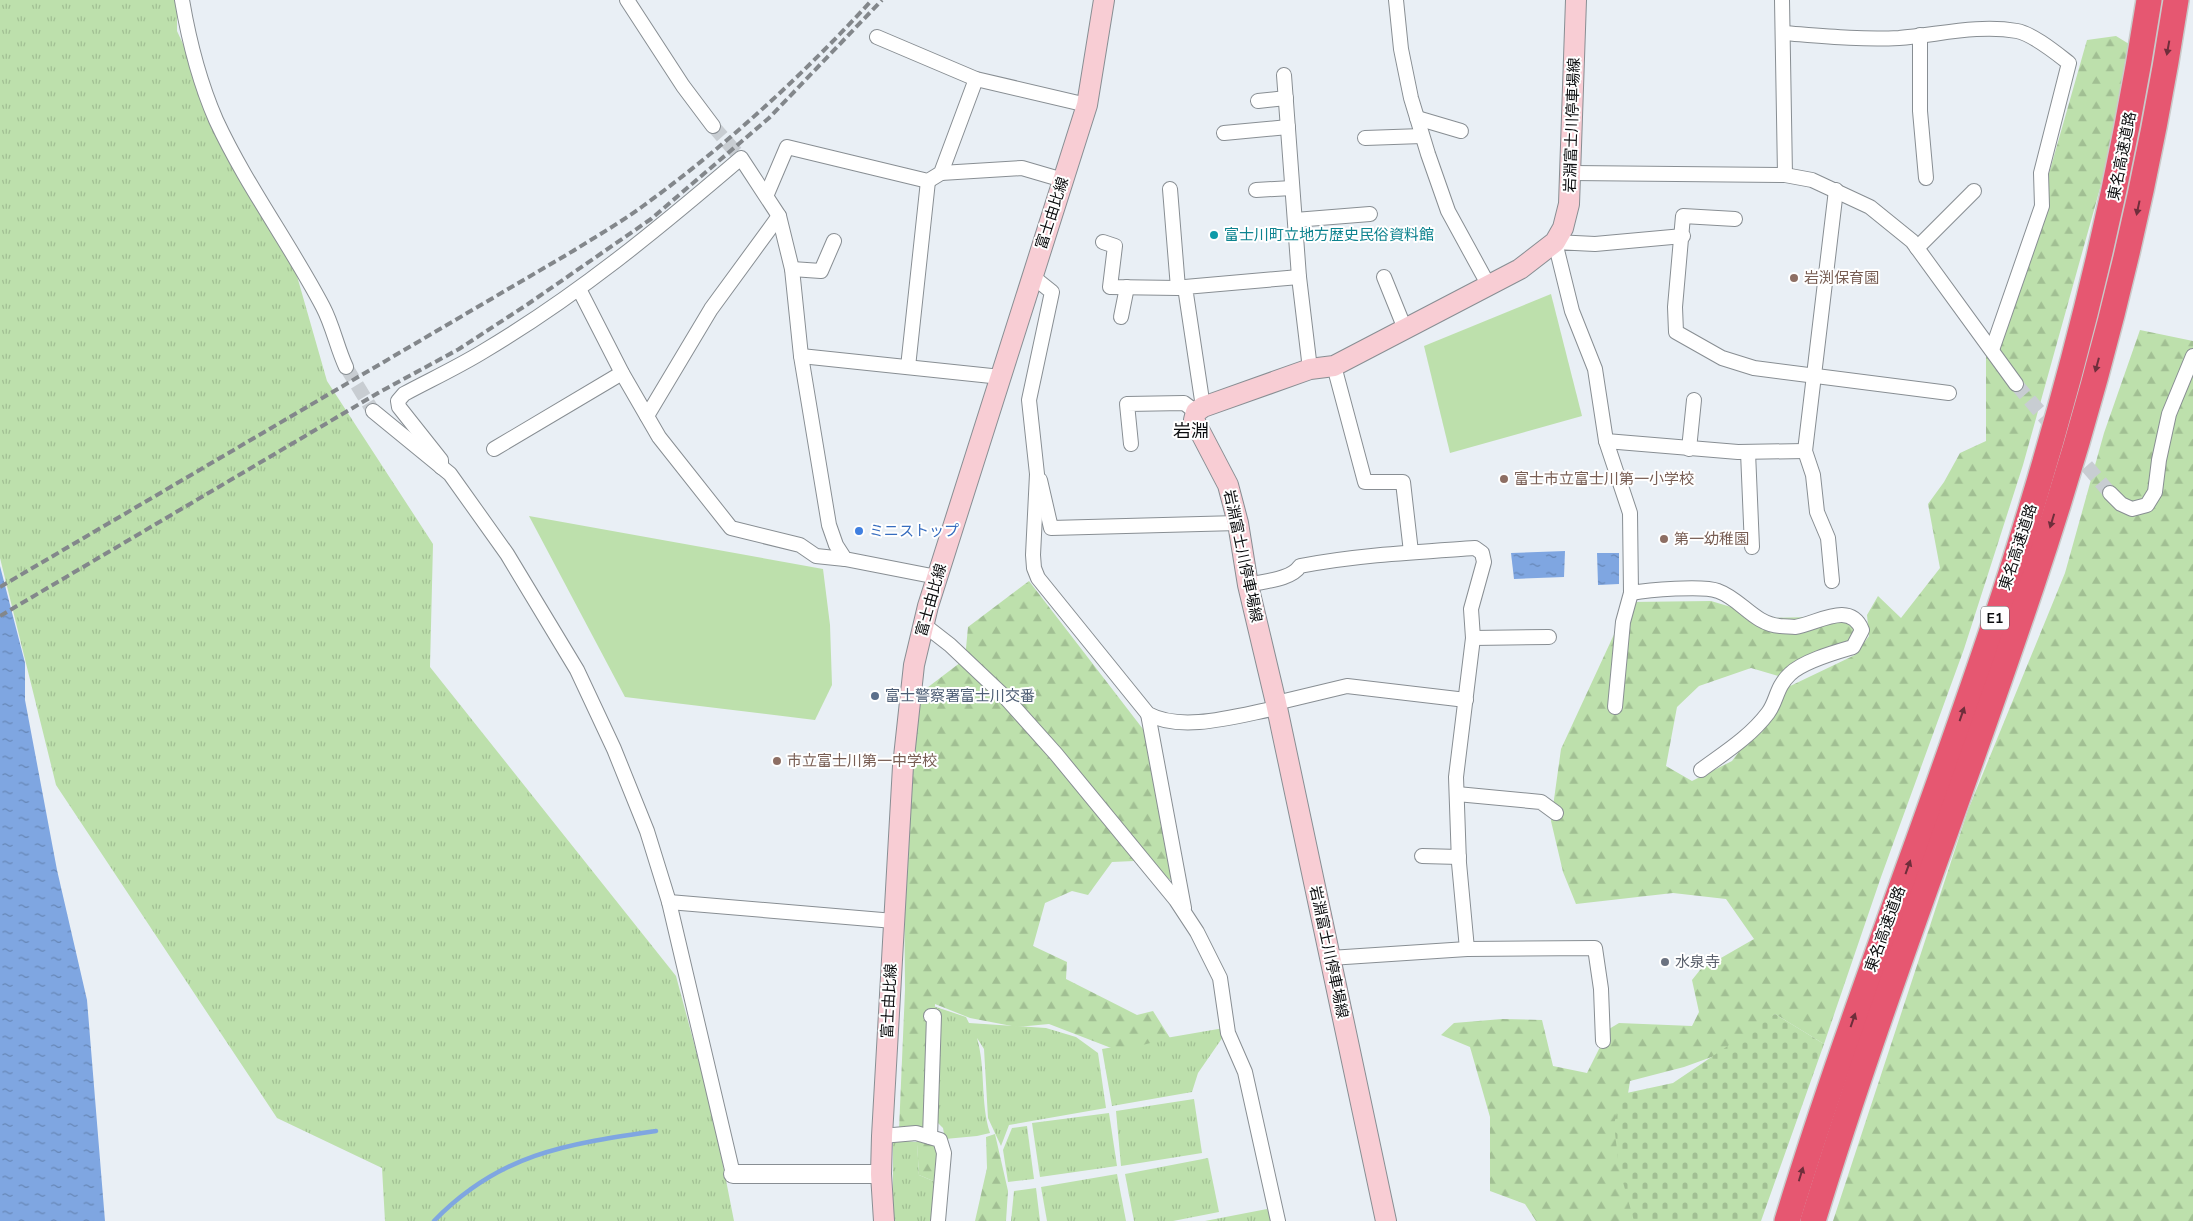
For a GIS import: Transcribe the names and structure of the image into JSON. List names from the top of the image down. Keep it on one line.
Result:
{"streets":{"highway":["東名高速道路","E1"],"main road":["岩淵富士川停車場線","富士由比線"]},"districts":["岩淵"],"places":["富士川町立地方歴史民俗資料館","岩渕保育園","富士市立富士川第一小学校","ミニストップ","第一幼稚園","富士警察署富士川交番","市立富士川第一中学校","水泉寺"]}
